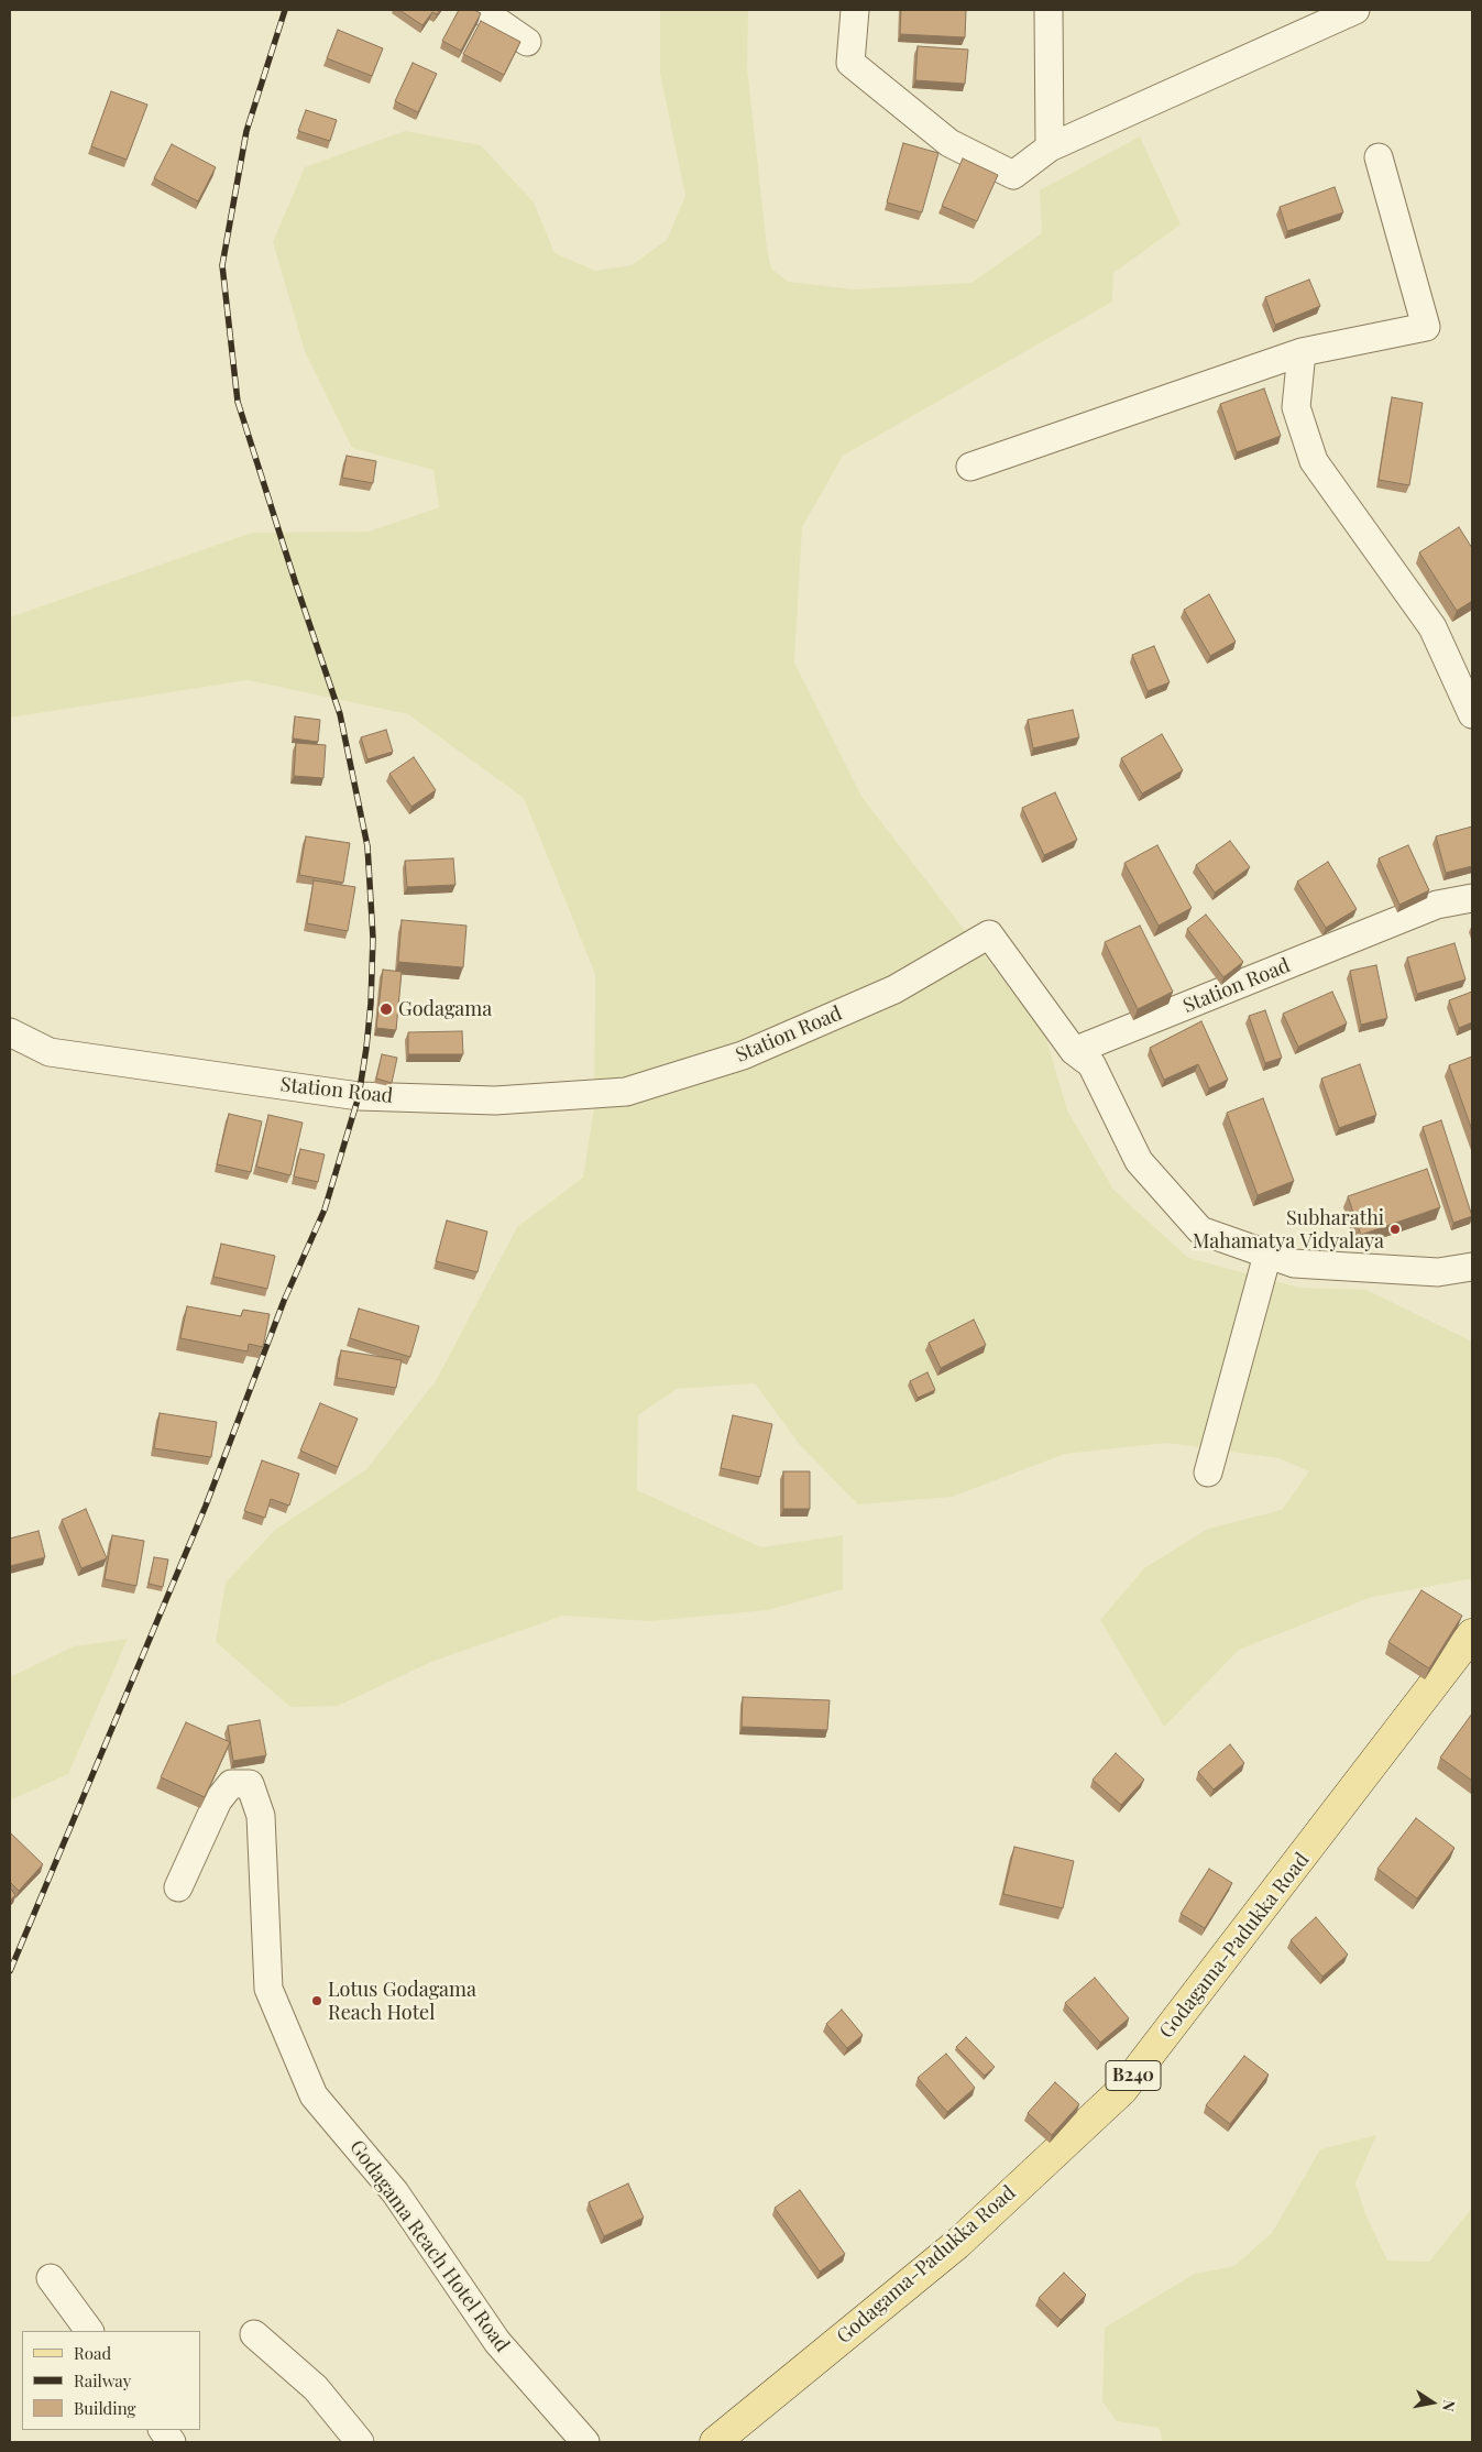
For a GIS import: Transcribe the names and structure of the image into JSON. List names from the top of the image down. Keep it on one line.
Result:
{"streets":{"main road":["Godagama-Padukka Road","B240"],"street":["Station Road","Godagama Reach Hotel Road"]},"places":["Godagama","Subharathi Mahamatya Vidyalaya","Lotus Godagama Reach Hotel"],"legend":["Road","Railway","Building"],"north":"right"}
